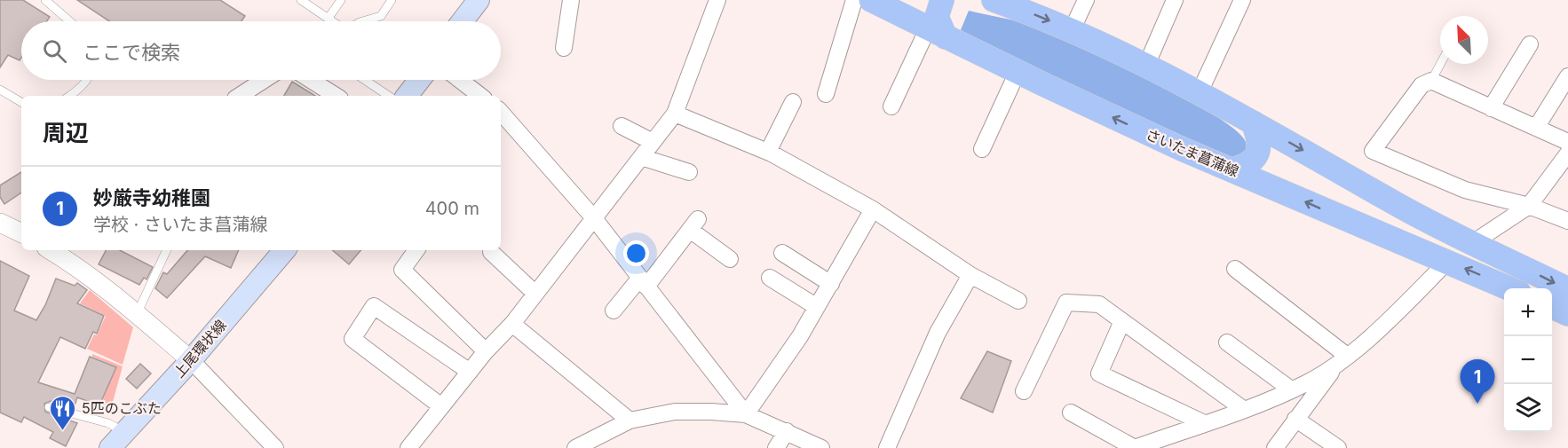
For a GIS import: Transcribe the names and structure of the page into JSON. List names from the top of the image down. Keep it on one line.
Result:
{"streets":{"main road":["さいたま菖蒲線","上尾環状線"]},"places":{"restaurant":["5匹のこぶた"]},"north":"top left","page":{"search":"ここで検索","heading":"周辺","list":[{"mark":"1","name":"妙厳寺幼稚園","note":"学校 · さいたま菖蒲線","value":"400 m"}],"map_buttons":["+","−"],"pins":"1"}}
